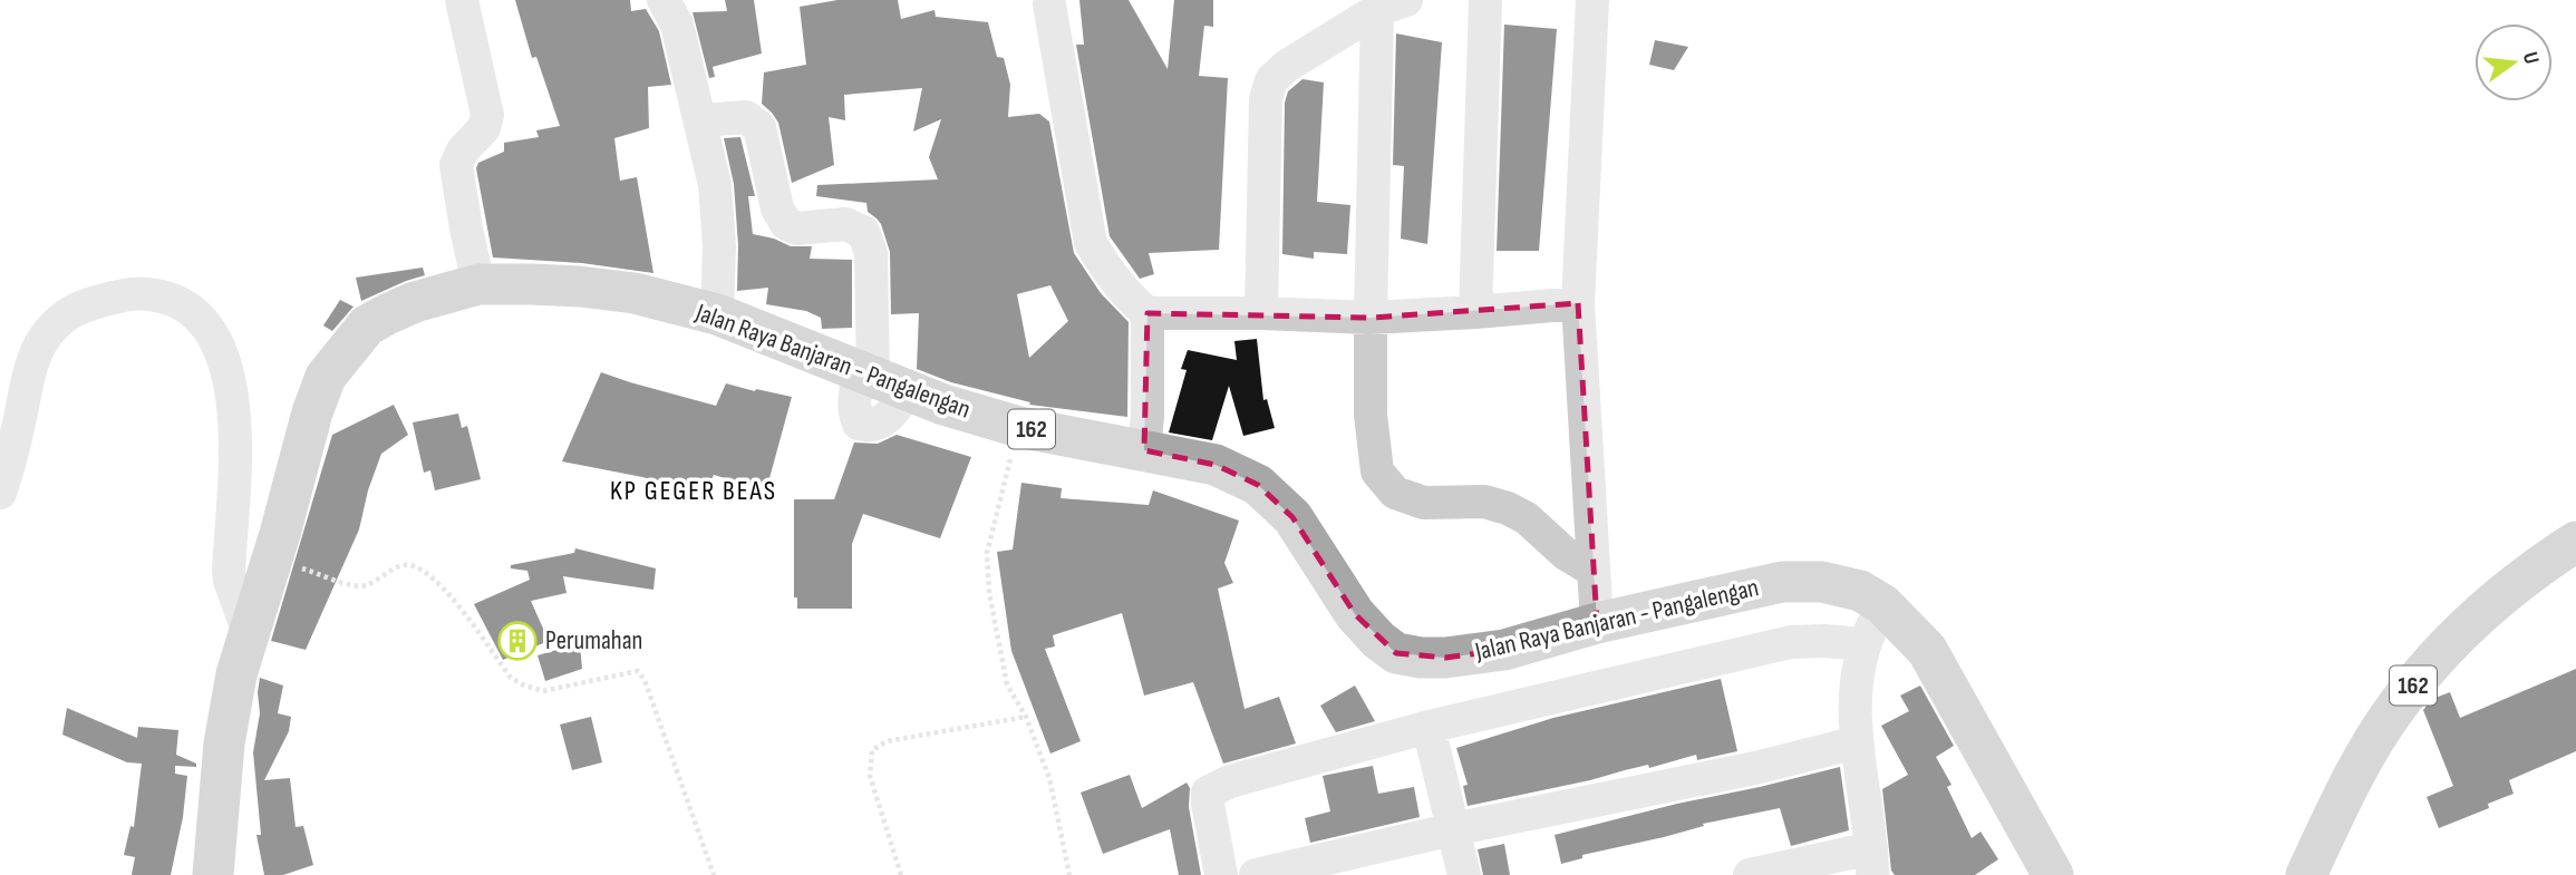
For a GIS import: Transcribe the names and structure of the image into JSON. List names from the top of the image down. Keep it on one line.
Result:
{"streets":{"main road":["Jalan Raya Banjaran - Pangalengan","162"]},"districts":["KP GEGER BEAS"],"places":{"building":["Perumahan"]},"north":"right"}
